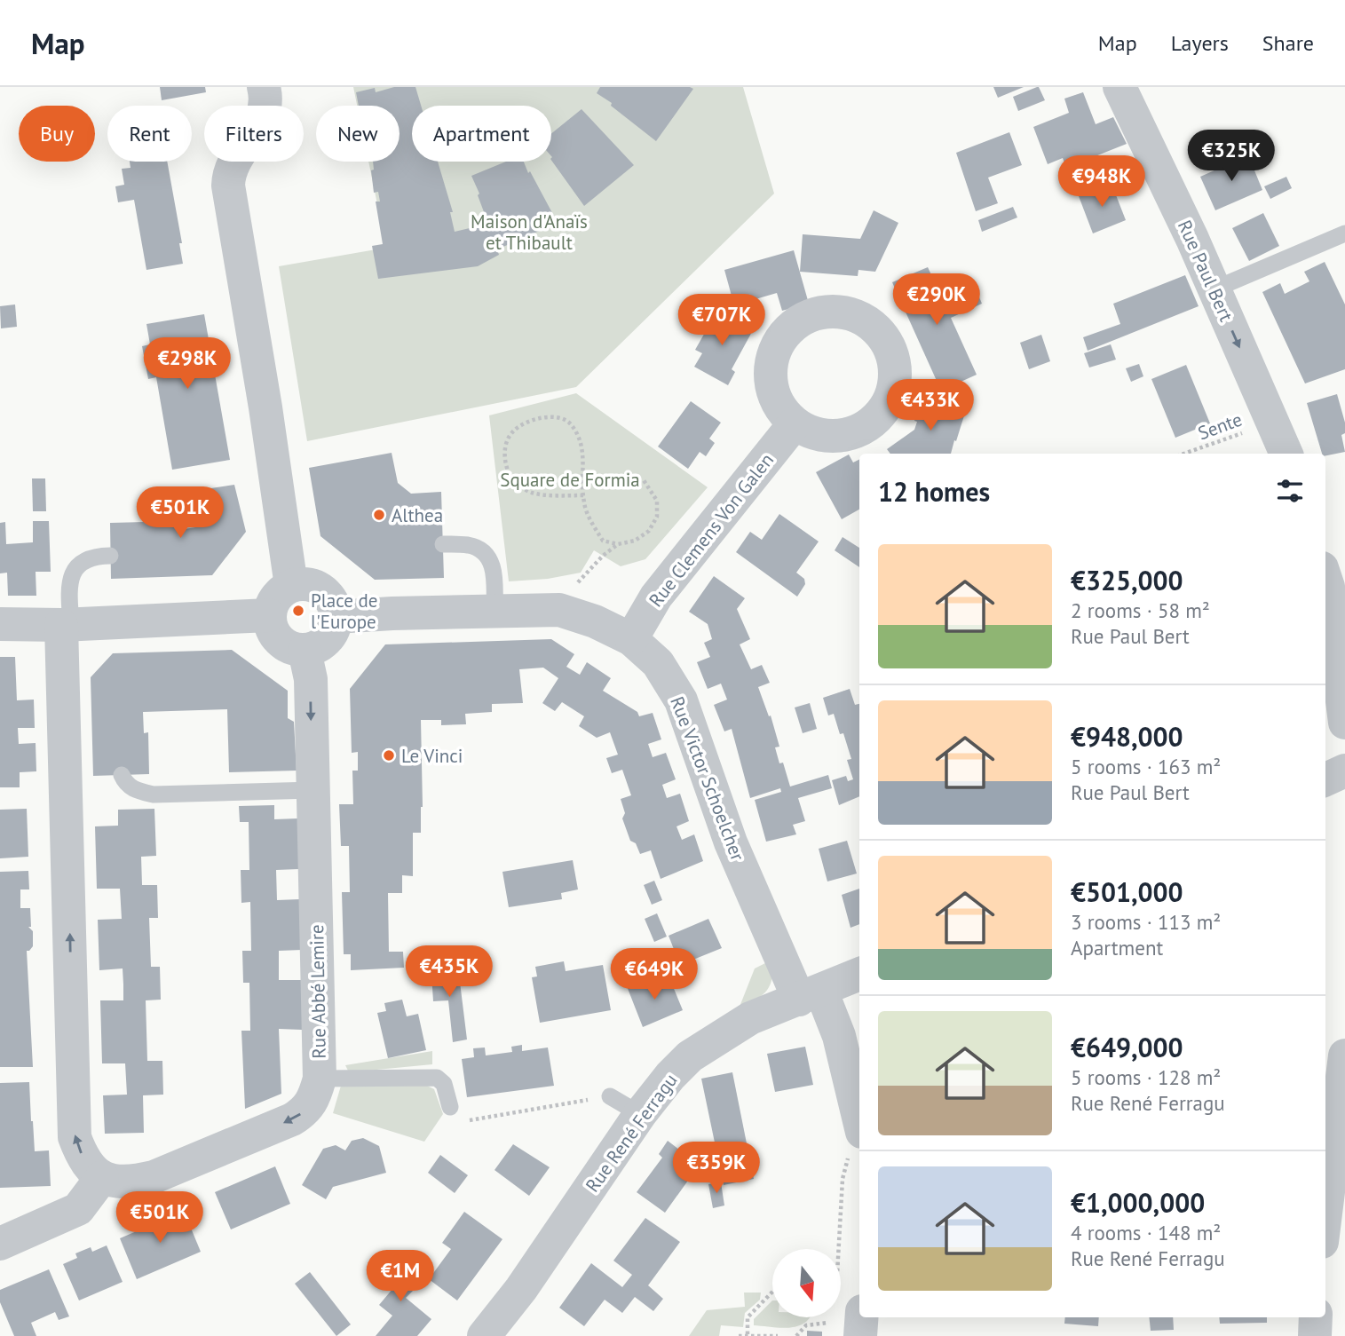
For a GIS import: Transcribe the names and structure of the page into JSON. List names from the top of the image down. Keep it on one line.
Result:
{"streets":{"street":["Rue Paul Bert","Rue Clemens Von Galen","Rue Victor Schoelcher","Rue Abbé Lemire","Rue René Ferragu"],"path":["Sente"]},"crossings":[["Rue Paul Bert","Sente"],["Rue Clemens Von Galen","Rue Victor Schoelcher"],["Rue Victor Schoelcher","Rue Abbé Lemire"],["Rue Victor Schoelcher","Rue René Ferragu"]],"one_way":["Rue Paul Bert","Rue Abbé Lemire"],"parks":["Maison d'Anaïs et Thibault","Square de Formia"],"places":["Althea","Place de l'Europe","Le Vinci"],"north":"bottom","page":{"header":"Map","nav":["Map","Layers","Share"],"chip":["Buy","Rent","Filters","New","Apartment"],"price":["€325K","€948K","€290K","€707K","€298K","€433K","€501K","€435K","€649K","€359K","€501K","€1M"],"heading":"12 homes","list":[{"name":"€325,000","note":"2 rooms · 58 m² · Rue Paul Bert"},{"name":"€948,000","note":"5 rooms · 163 m² · Rue Paul Bert"},{"name":"€501,000","note":"3 rooms · 113 m² · Apartment"},{"name":"€649,000","note":"5 rooms · 128 m² · Rue René Ferragu"},{"name":"€1,000,000","note":"4 rooms · 148 m² · Rue René Ferragu"}]}}
